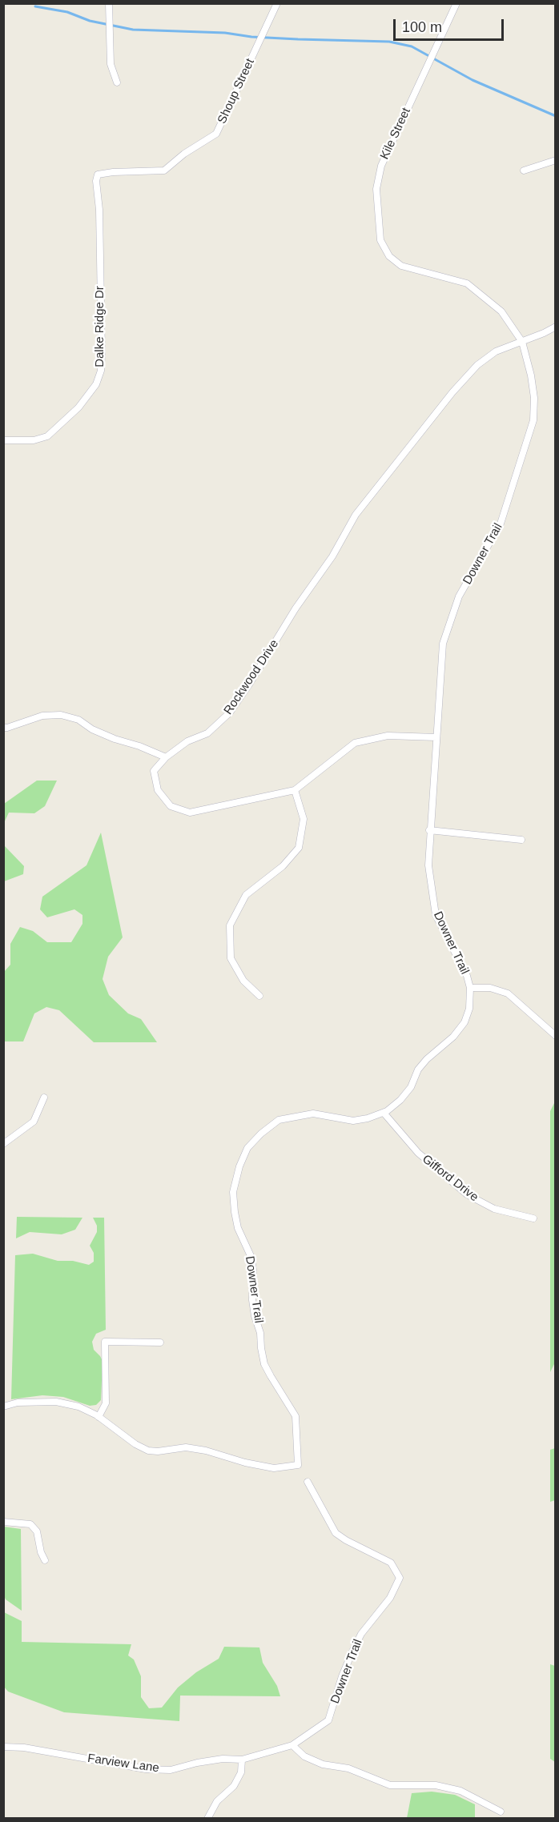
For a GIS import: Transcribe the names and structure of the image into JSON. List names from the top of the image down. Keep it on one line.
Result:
{"streets":{"street":["Shoup Street","Kile Street","Dalke Ridge Dr","Downer Trail","Rockwood Drive","Gifford Drive","Farview Lane"]},"crossings":[["Shoup Street","Dalke Ridge Dr"],["Kile Street","Downer Trail"],["Downer Trail","Rockwood Drive"],["Downer Trail","Gifford Drive"],["Downer Trail","Farview Lane"]],"scale_bar":"100 m"}
